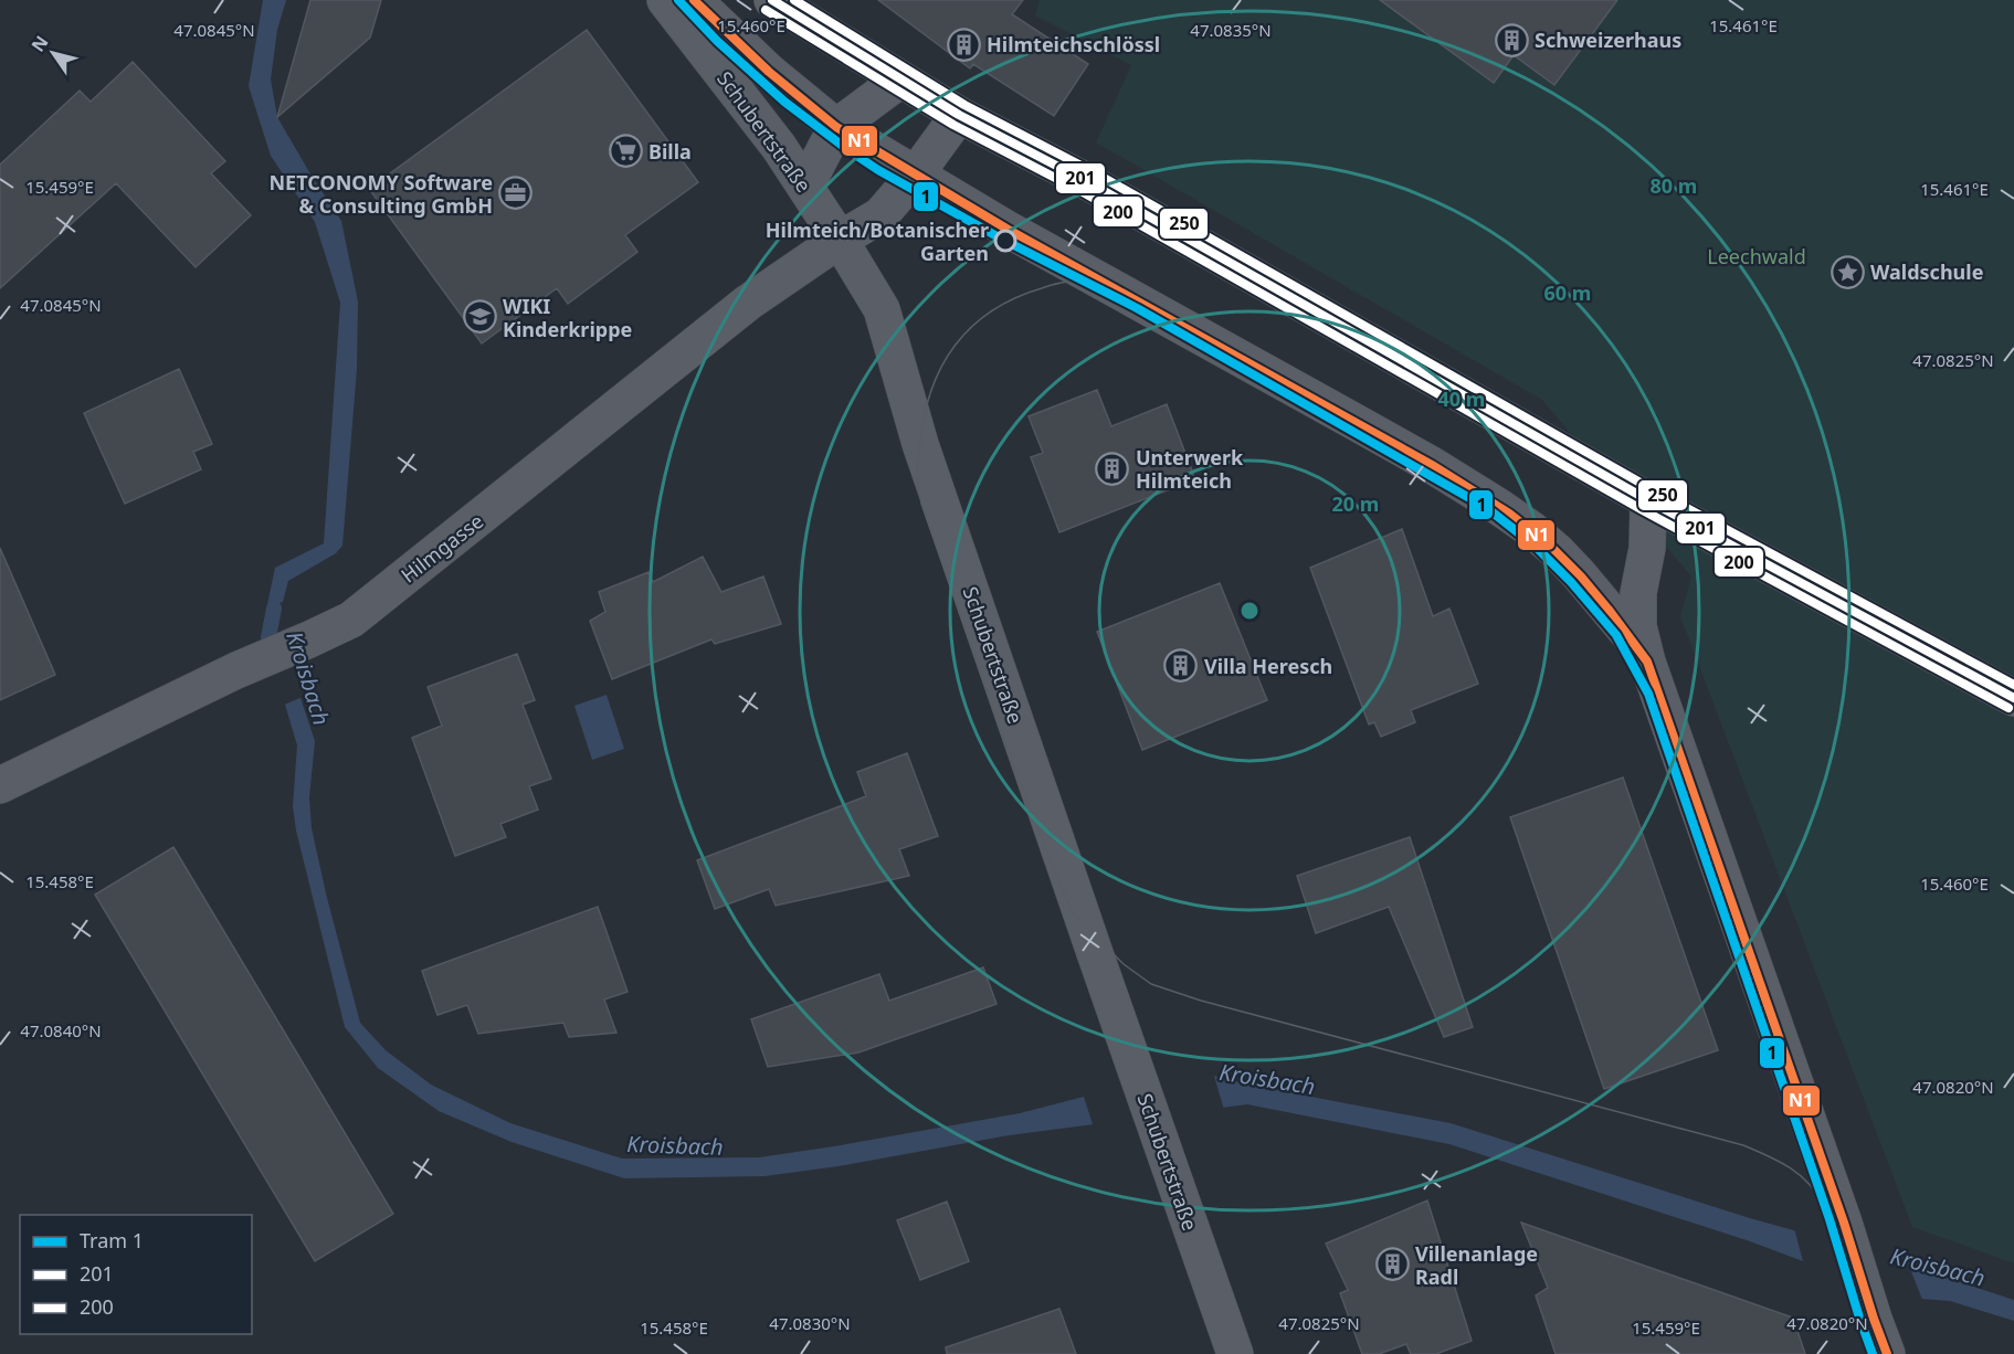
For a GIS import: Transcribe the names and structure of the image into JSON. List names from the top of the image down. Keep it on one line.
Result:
{"streets":{"street":["Schubertstraße","Hilmgasse"]},"crossings":[["Schubertstraße","Hilmgasse"]],"water":["Kroisbach"],"parks":["Leechwald"],"places":{"building":["Schweizerhaus","Hilmteichschlössl","Unterwerk Hilmteich","Villa Heresch","Villenanlage Radl"],"supermarket":["Billa"],"office":["NETCONOMY Software & Consulting GmbH"],"other":["Hilmteich/Botanischer Garten"],"place":["Waldschule"],"school or university":["WIKI Kinderkrippe"]},"lines":["tram line 1","transit line 201","transit line 250","transit line N1","transit line 200"],"legend":["Tram 1","201","200"],"north":"top left","coordinates":["15.461°E","15.460°E","47.0845°N","47.0835°N","15.459°E","47.0825°N","15.458°E","47.0840°N","47.0820°N","47.0830°N"],"rings":["80 m","60 m","40 m","20 m"]}
